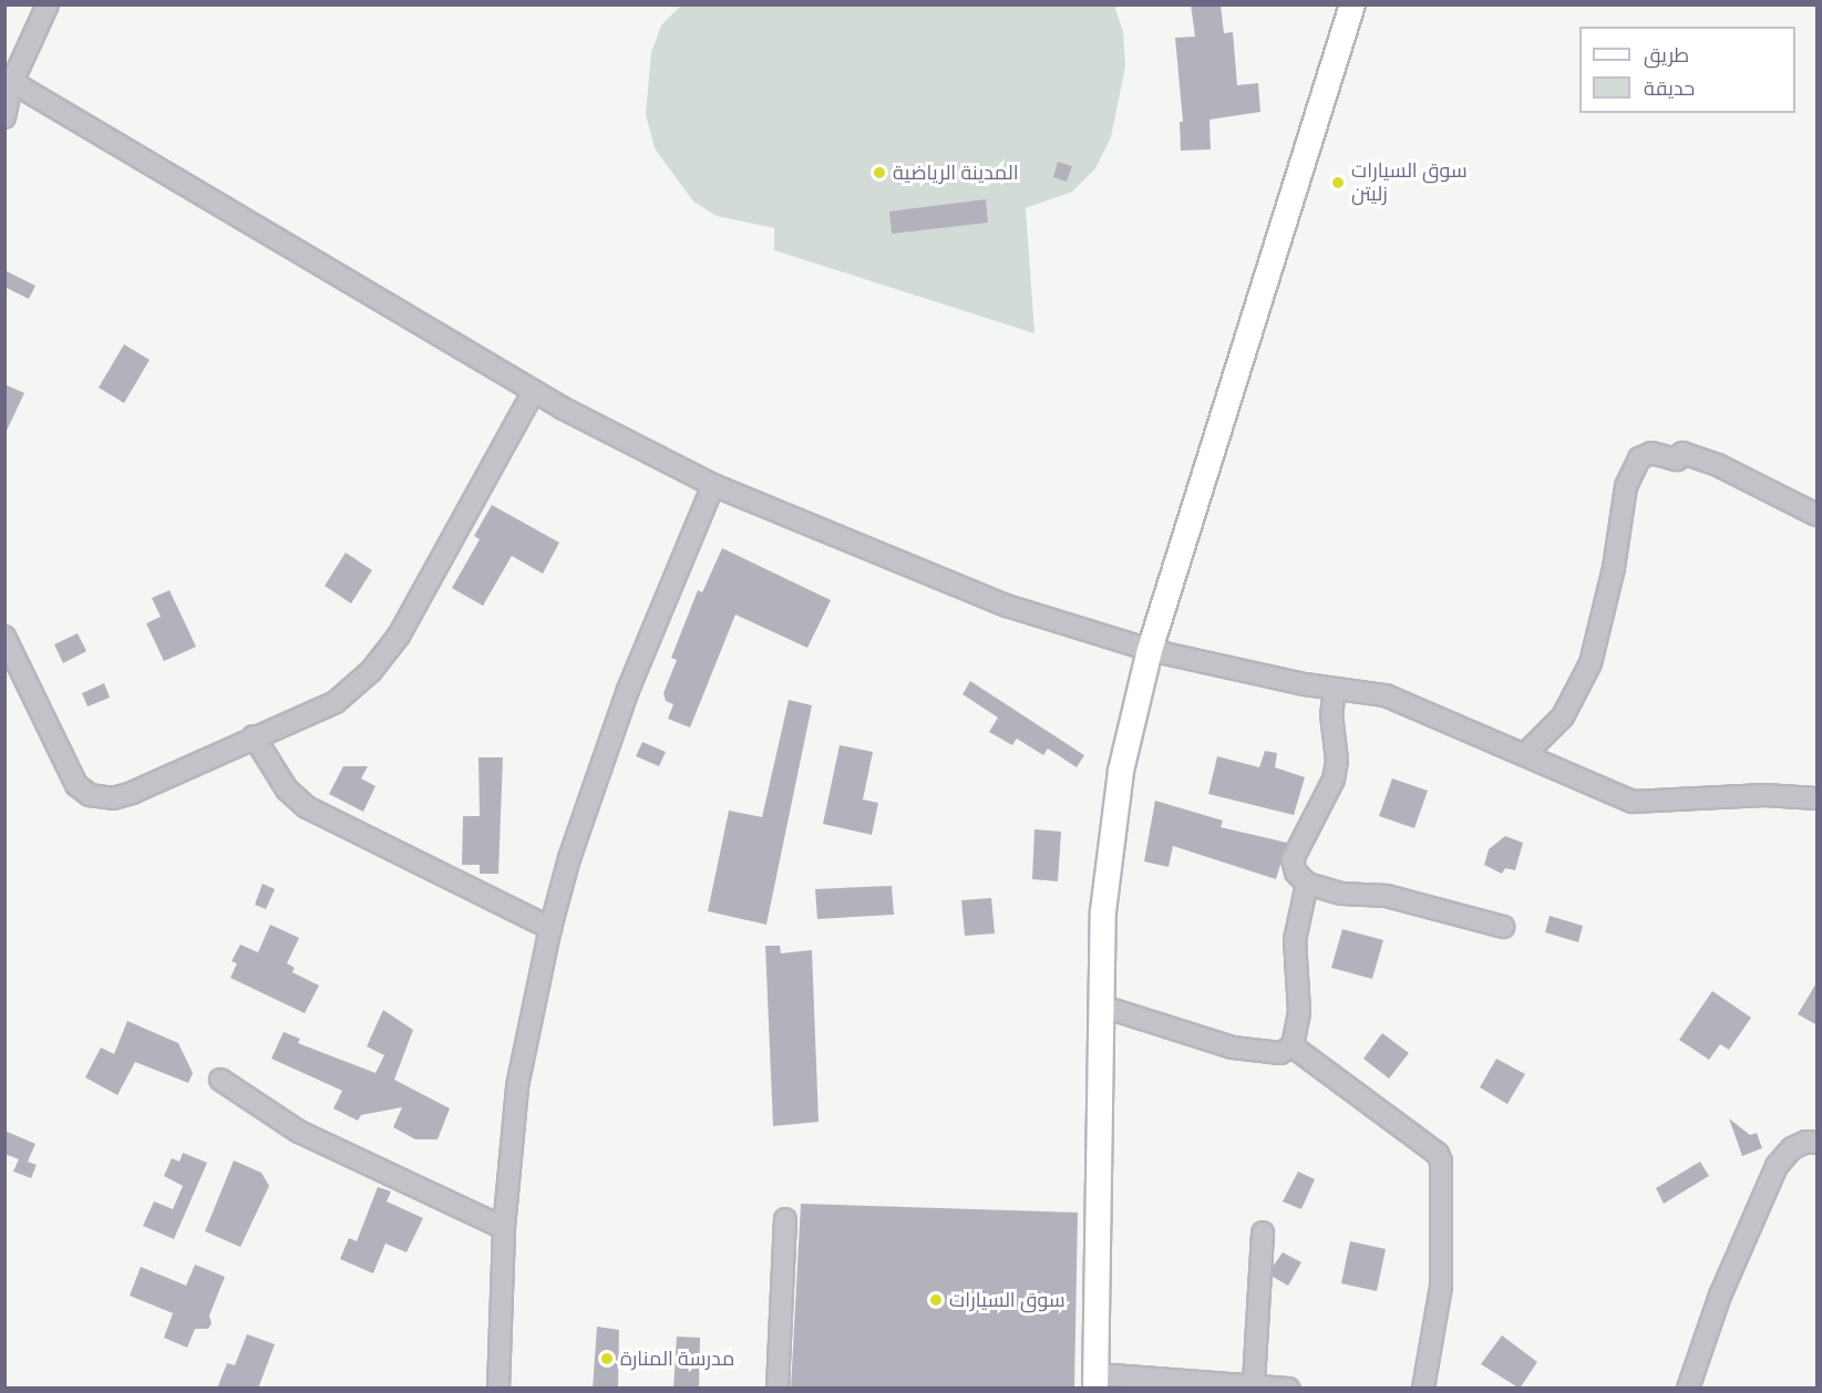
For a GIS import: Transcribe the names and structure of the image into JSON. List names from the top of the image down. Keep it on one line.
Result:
{"places":["المدينة الرياضية","سوق السيارات زليتن","سوق السيارات","مدرسة المنارة"],"legend":["طريق","حديقة"]}
